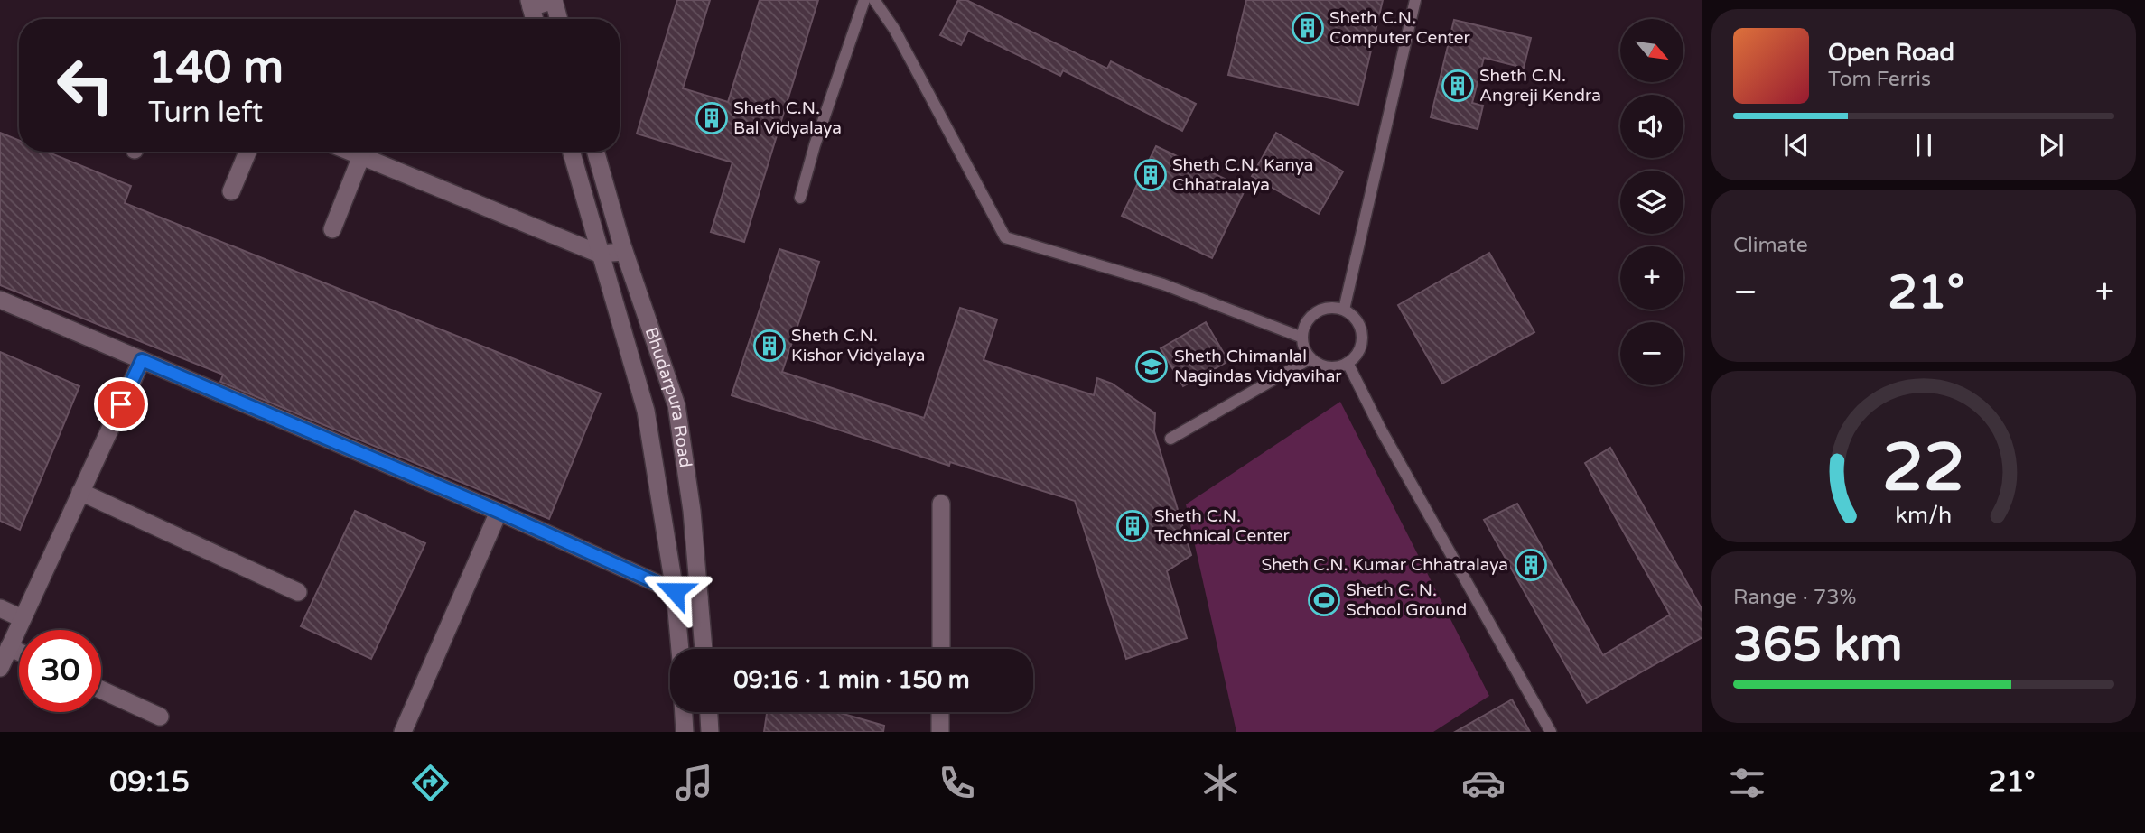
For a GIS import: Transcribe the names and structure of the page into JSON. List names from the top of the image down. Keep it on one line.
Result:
{"streets":{"street":["Bhudarpura Road"]},"places":{"building":["Sheth C.N. Computer Center","Sheth C.N. Angreji Kendra","Sheth C.N. Bal Vidyalaya","Sheth C.N. Kanya Chhatralaya","Sheth C.N. Kishor Vidyalaya","Sheth C.N. Technical Center","Sheth C.N. Kumar Chhatralaya"],"school or university":["Sheth Chimanlal Nagindas Vidyavihar"],"sports":["Sheth C. N. School Ground"]},"north":"bottom right","page":{"map_buttons":["+","−"],"turn":["140 m","Turn left"],"song":["Open Road","Tom Ferris"],"tile":["Climate",["Range · 73%","365 km"]],"heat":["−","21°","+"],"limit":"30","trip":"09:16 · 1 min · 150 m","tabs":["09:15","21°"],"gauge":["22","km/h"]}}
